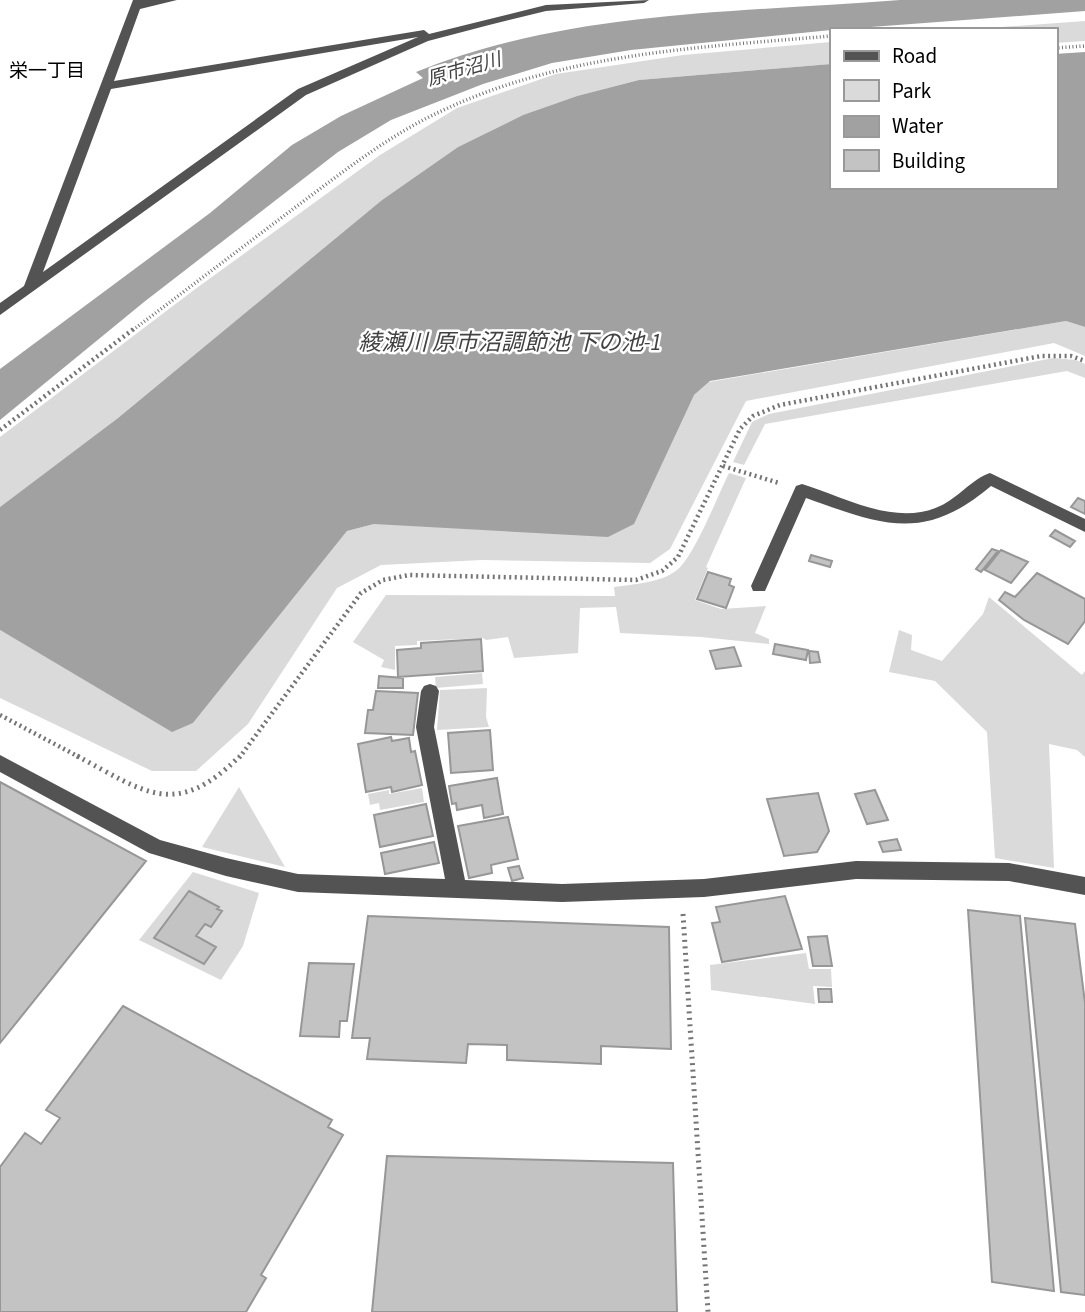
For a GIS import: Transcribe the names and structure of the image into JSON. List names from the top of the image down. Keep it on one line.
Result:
{"districts":["栄一丁目"],"water":["原市沼川","綾瀬川 原市沼調節池 下の池-1"],"legend":["Road","Park","Water","Building"]}
